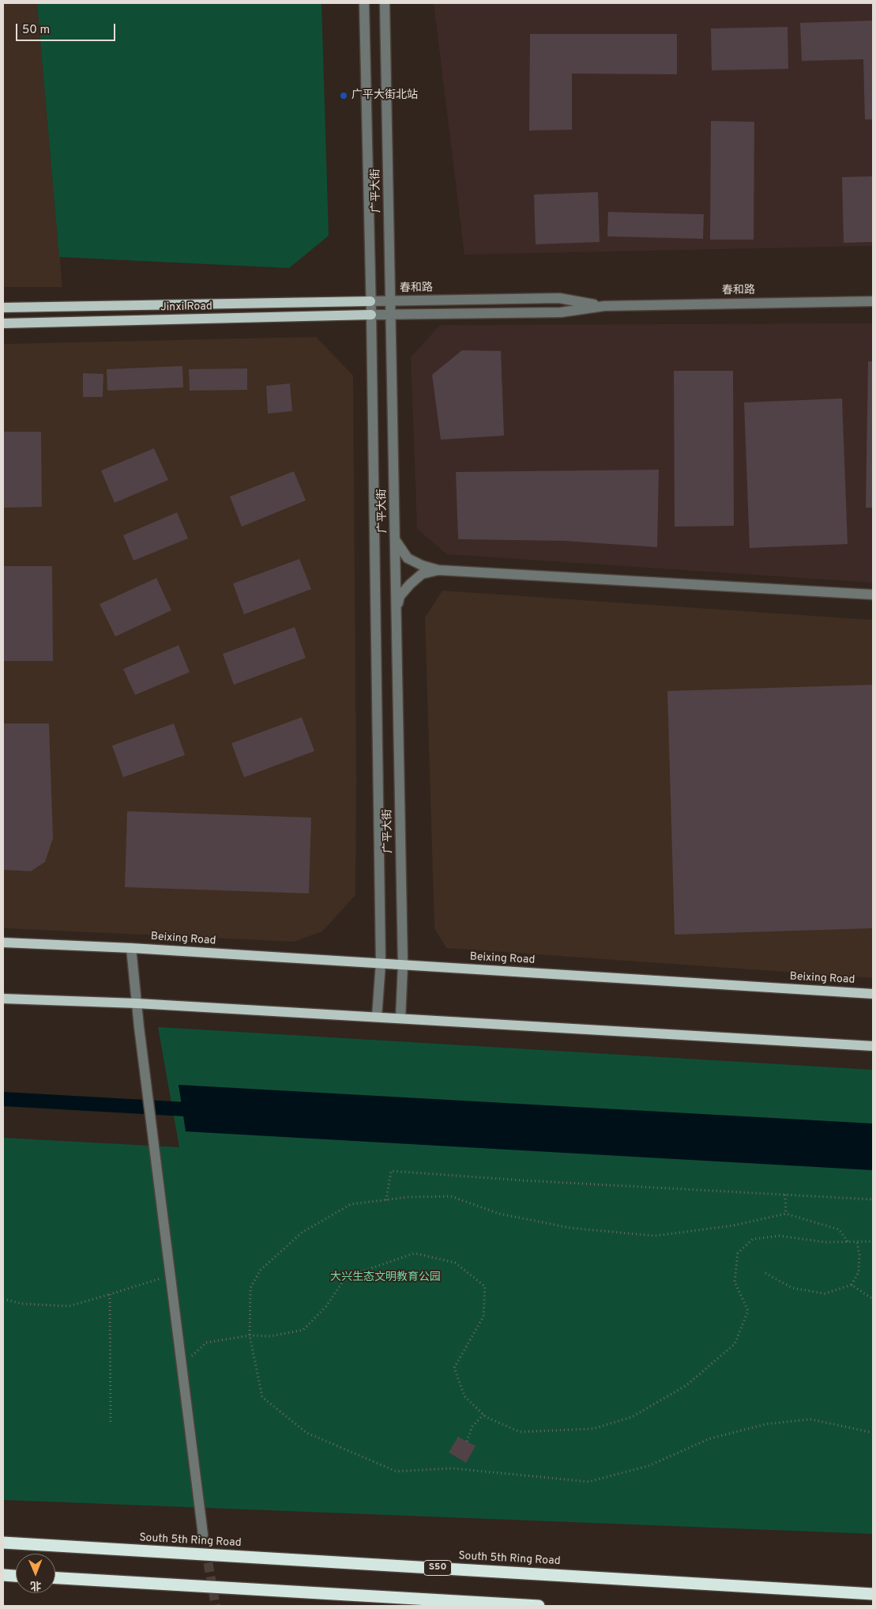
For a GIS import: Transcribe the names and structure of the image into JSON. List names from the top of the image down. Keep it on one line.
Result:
{"streets":{"highway":["South 5th Ring Road","S50"],"main road":["Jinxi Road","Beixing Road"],"street":["广平大街","春和路"]},"crossings":[["广平大街","春和路"],["广平大街","Jinxi Road"],["广平大街","Beixing Road"],["春和路","Jinxi Road"]],"parks":["大兴生态文明教育公园"],"places":["广平大街北站"],"scale_bar":"50 m","north":"bottom"}
